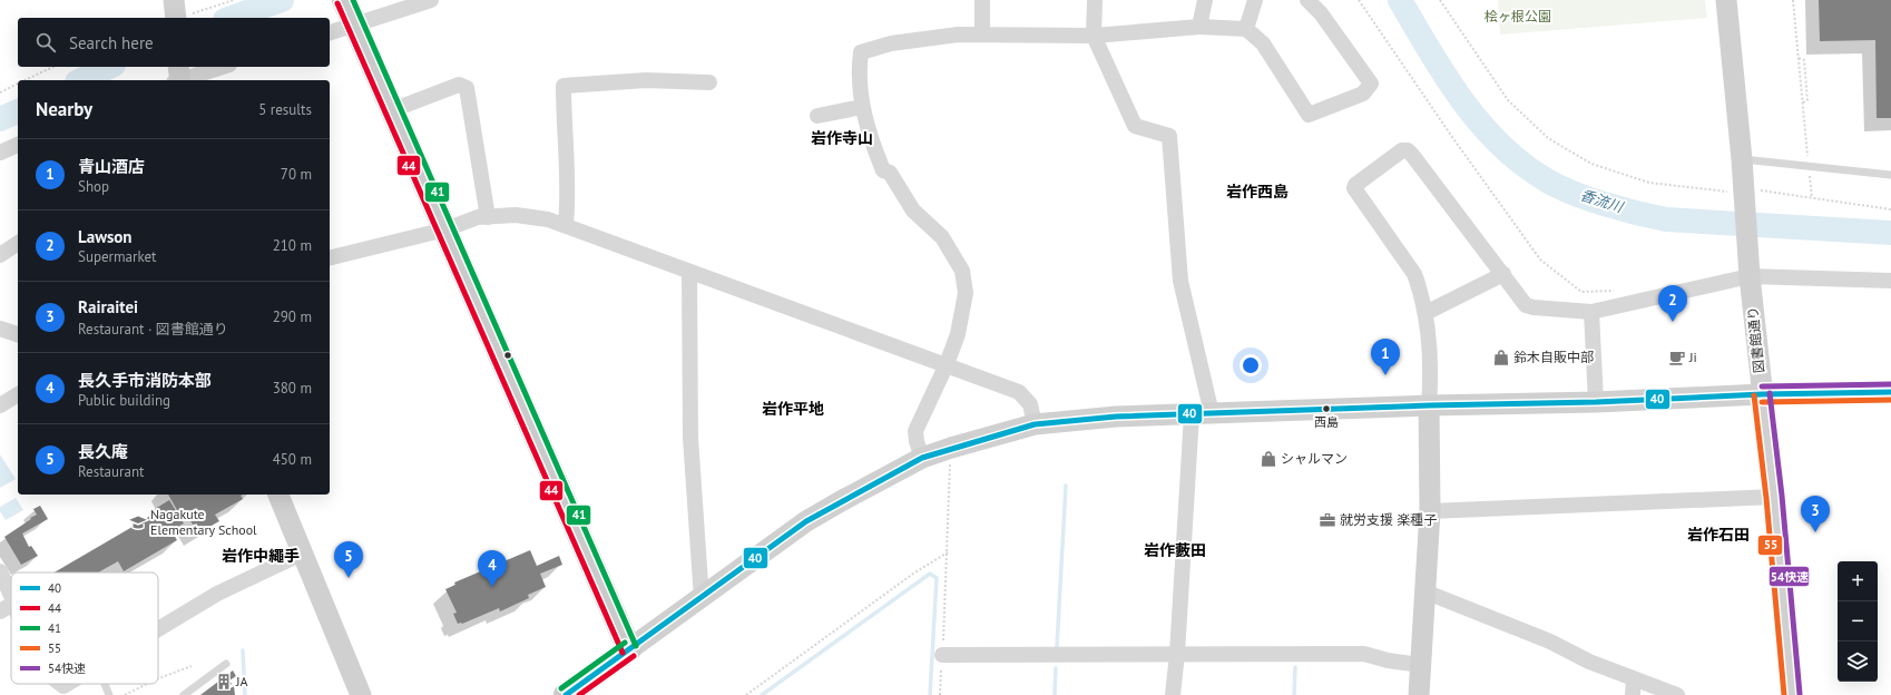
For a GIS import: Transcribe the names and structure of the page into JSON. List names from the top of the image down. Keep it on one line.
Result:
{"streets":{"main road":["図書館通り"]},"districts":["岩作寺山","岩作西島","岩作平地","岩作石田","岩作藪田","岩作中繩手"],"water":["香流川"],"parks":["桧ヶ根公園"],"places":{"shop":["鈴木自販中部","シャルマン"],"cafe":["Ji"],"other":["西島"],"office":["就労支援 楽種子"],"school or university":["Nagakute Elementary School"],"building":["JA"]},"lines":["transit line 41","transit line 44","transit line 54快速","transit line 40","transit line 55"],"legend":["40","44","41","55","54快速"],"page":{"search":"Search here","heading":["Nearby","5 results"],"list":[{"mark":"1","name":"青山酒店","note":"Shop","value":"70 m"},{"mark":"2","name":"Lawson","note":"Supermarket","value":"210 m"},{"mark":"3","name":"Rairaitei","note":"Restaurant · 図書館通り","value":"290 m"},{"mark":"4","name":"長久手市消防本部","note":"Public building","value":"380 m"},{"mark":"5","name":"長久庵","note":"Restaurant","value":"450 m"}],"pins":["2","1","3","5","4"],"map_buttons":["+","−"]}}
